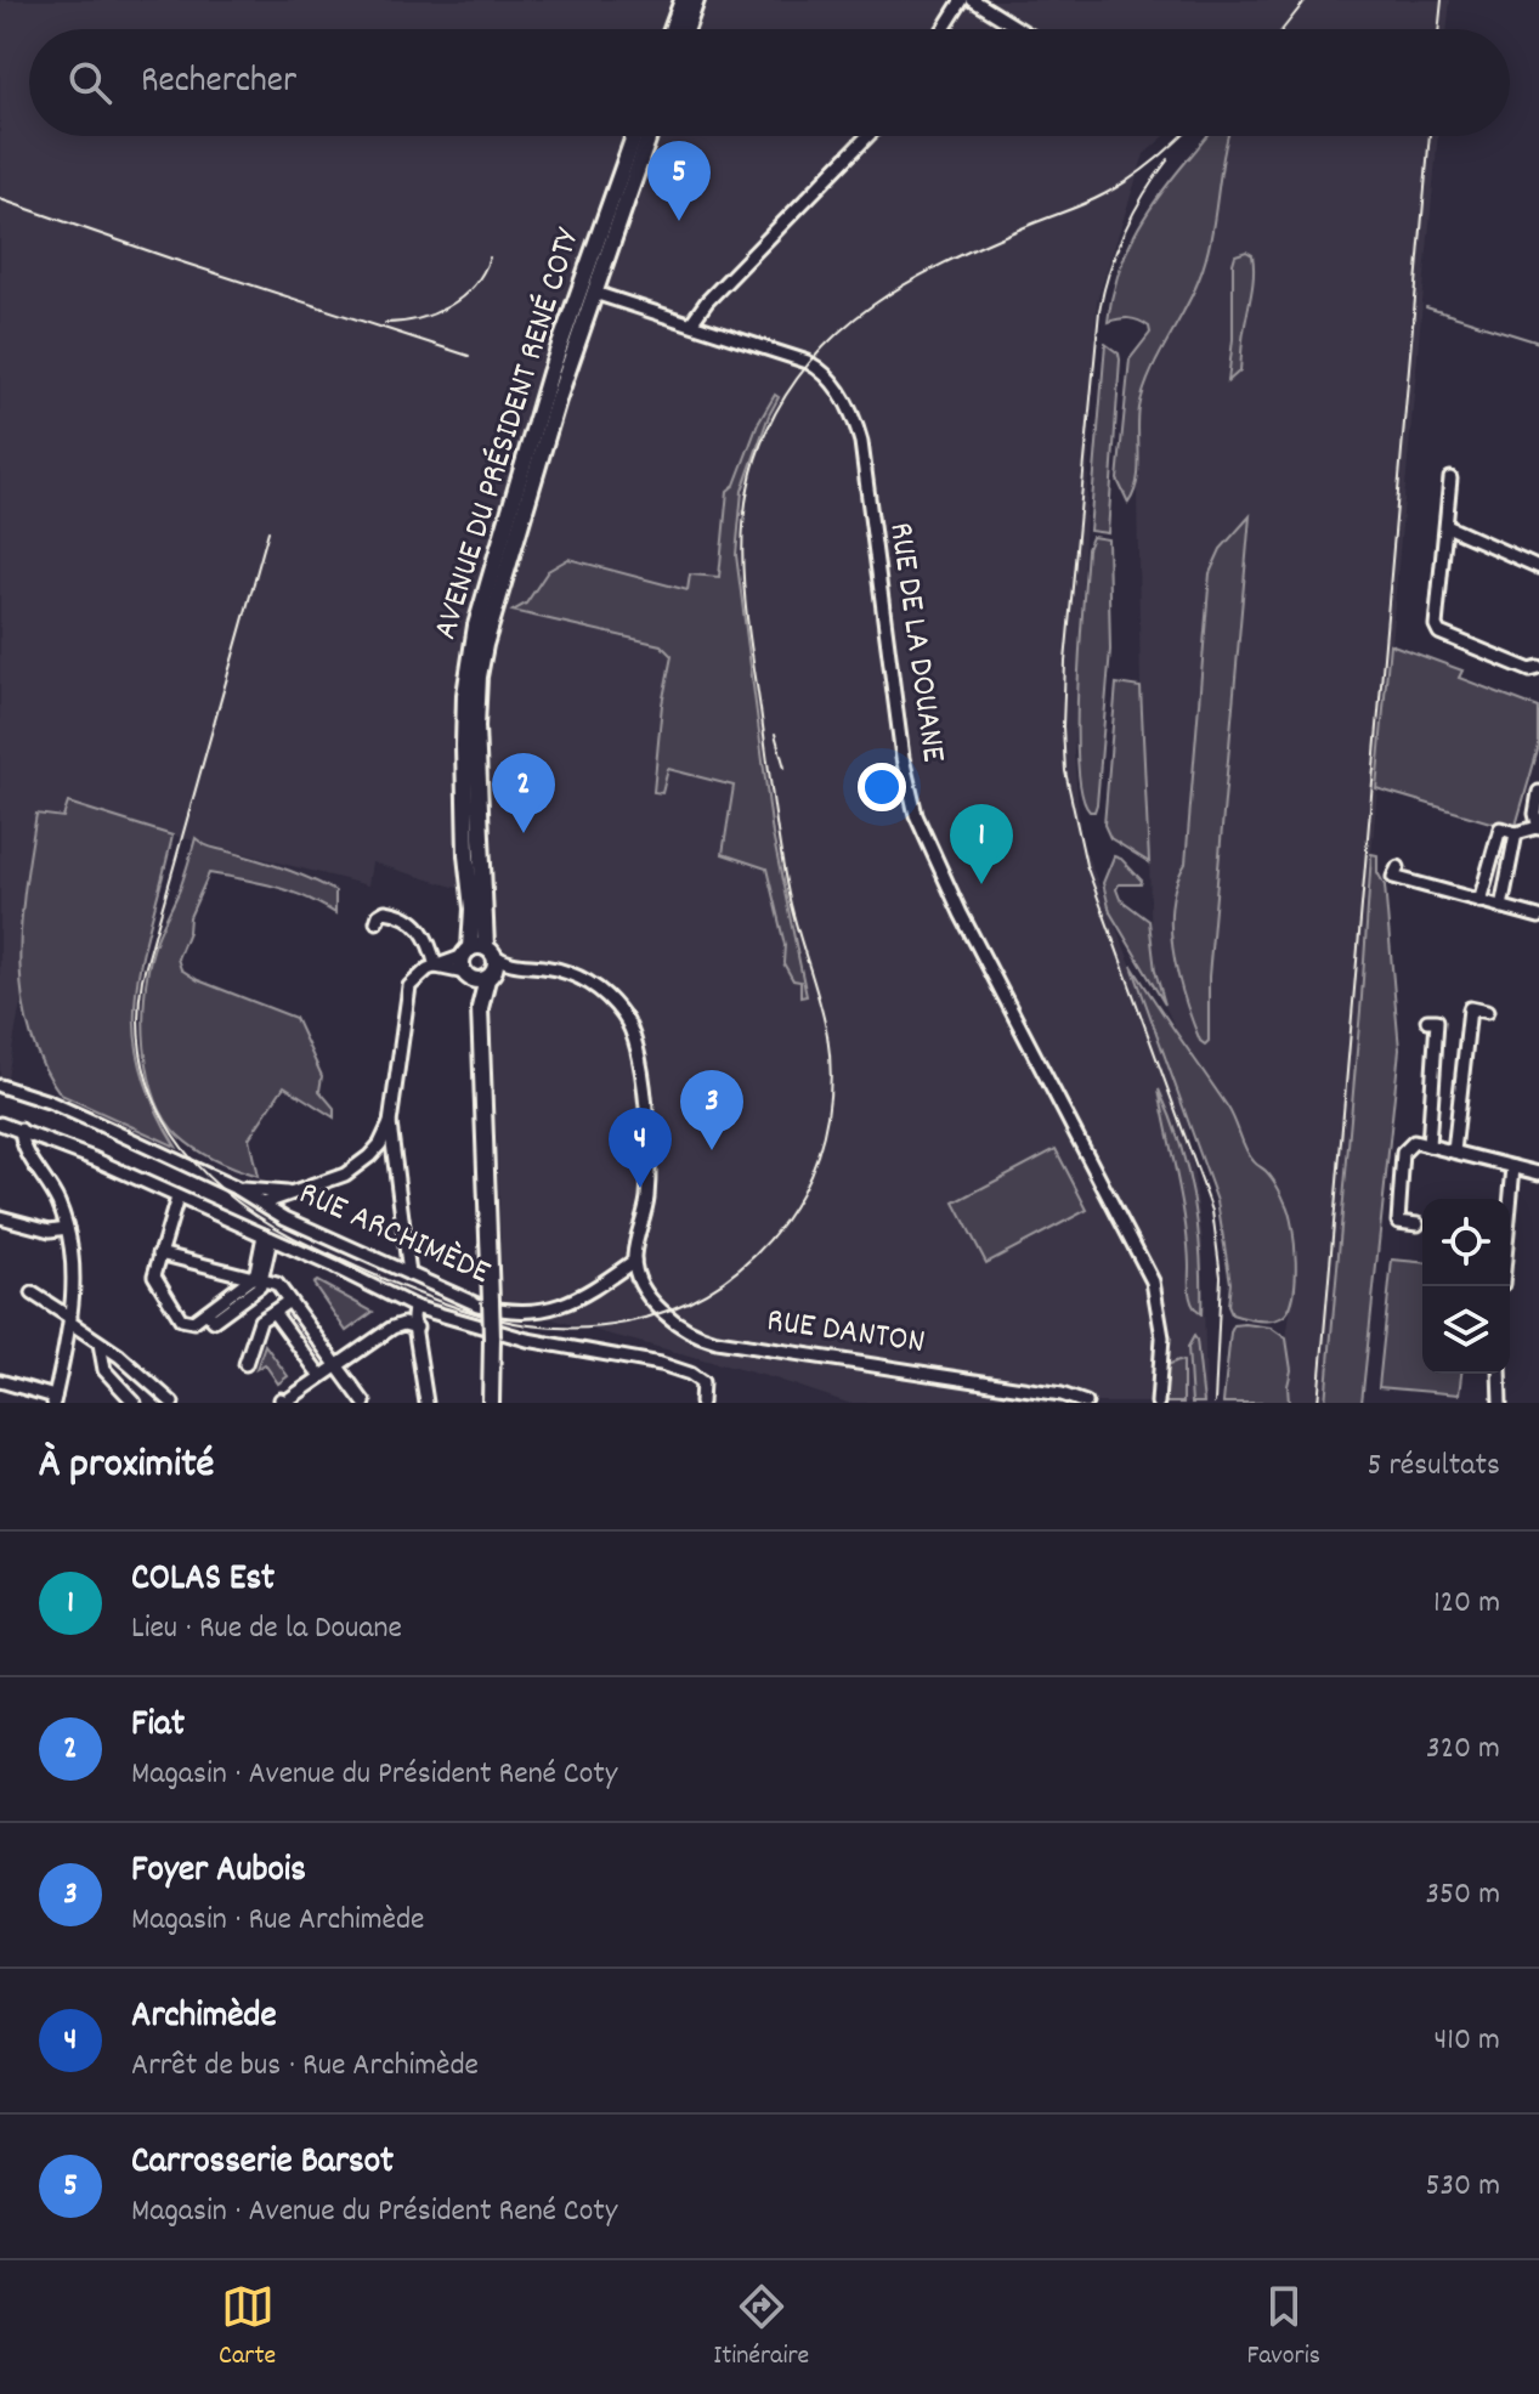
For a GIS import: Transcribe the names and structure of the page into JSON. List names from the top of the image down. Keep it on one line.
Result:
{"streets":{"main road":["AVENUE DU PRÉSIDENT RENÉ COTY"],"street":["RUE DE LA DOUANE","RUE ARCHIMÈDE","RUE DANTON"]},"crossings":[["AVENUE DU PRÉSIDENT RENÉ COTY","RUE DE LA DOUANE"],["RUE ARCHIMÈDE","RUE DANTON"]],"page":{"search":"Rechercher","pins":["5","2","1","3","4"],"heading":["À proximité","5 résultats"],"list":[{"mark":"1","name":"COLAS Est","note":"Lieu · Rue de la Douane","value":"120 m"},{"mark":"2","name":"Fiat","note":"Magasin · Avenue du Président René Coty","value":"320 m"},{"mark":"3","name":"Foyer Aubois","note":"Magasin · Rue Archimède","value":"350 m"},{"mark":"4","name":"Archimède","note":"Arrêt de bus · Rue Archimède","value":"410 m"},{"mark":"5","name":"Carrosserie Barsot","note":"Magasin · Avenue du Président René Coty","value":"530 m"}],"nav":["Carte","Itinéraire","Favoris"]}}
